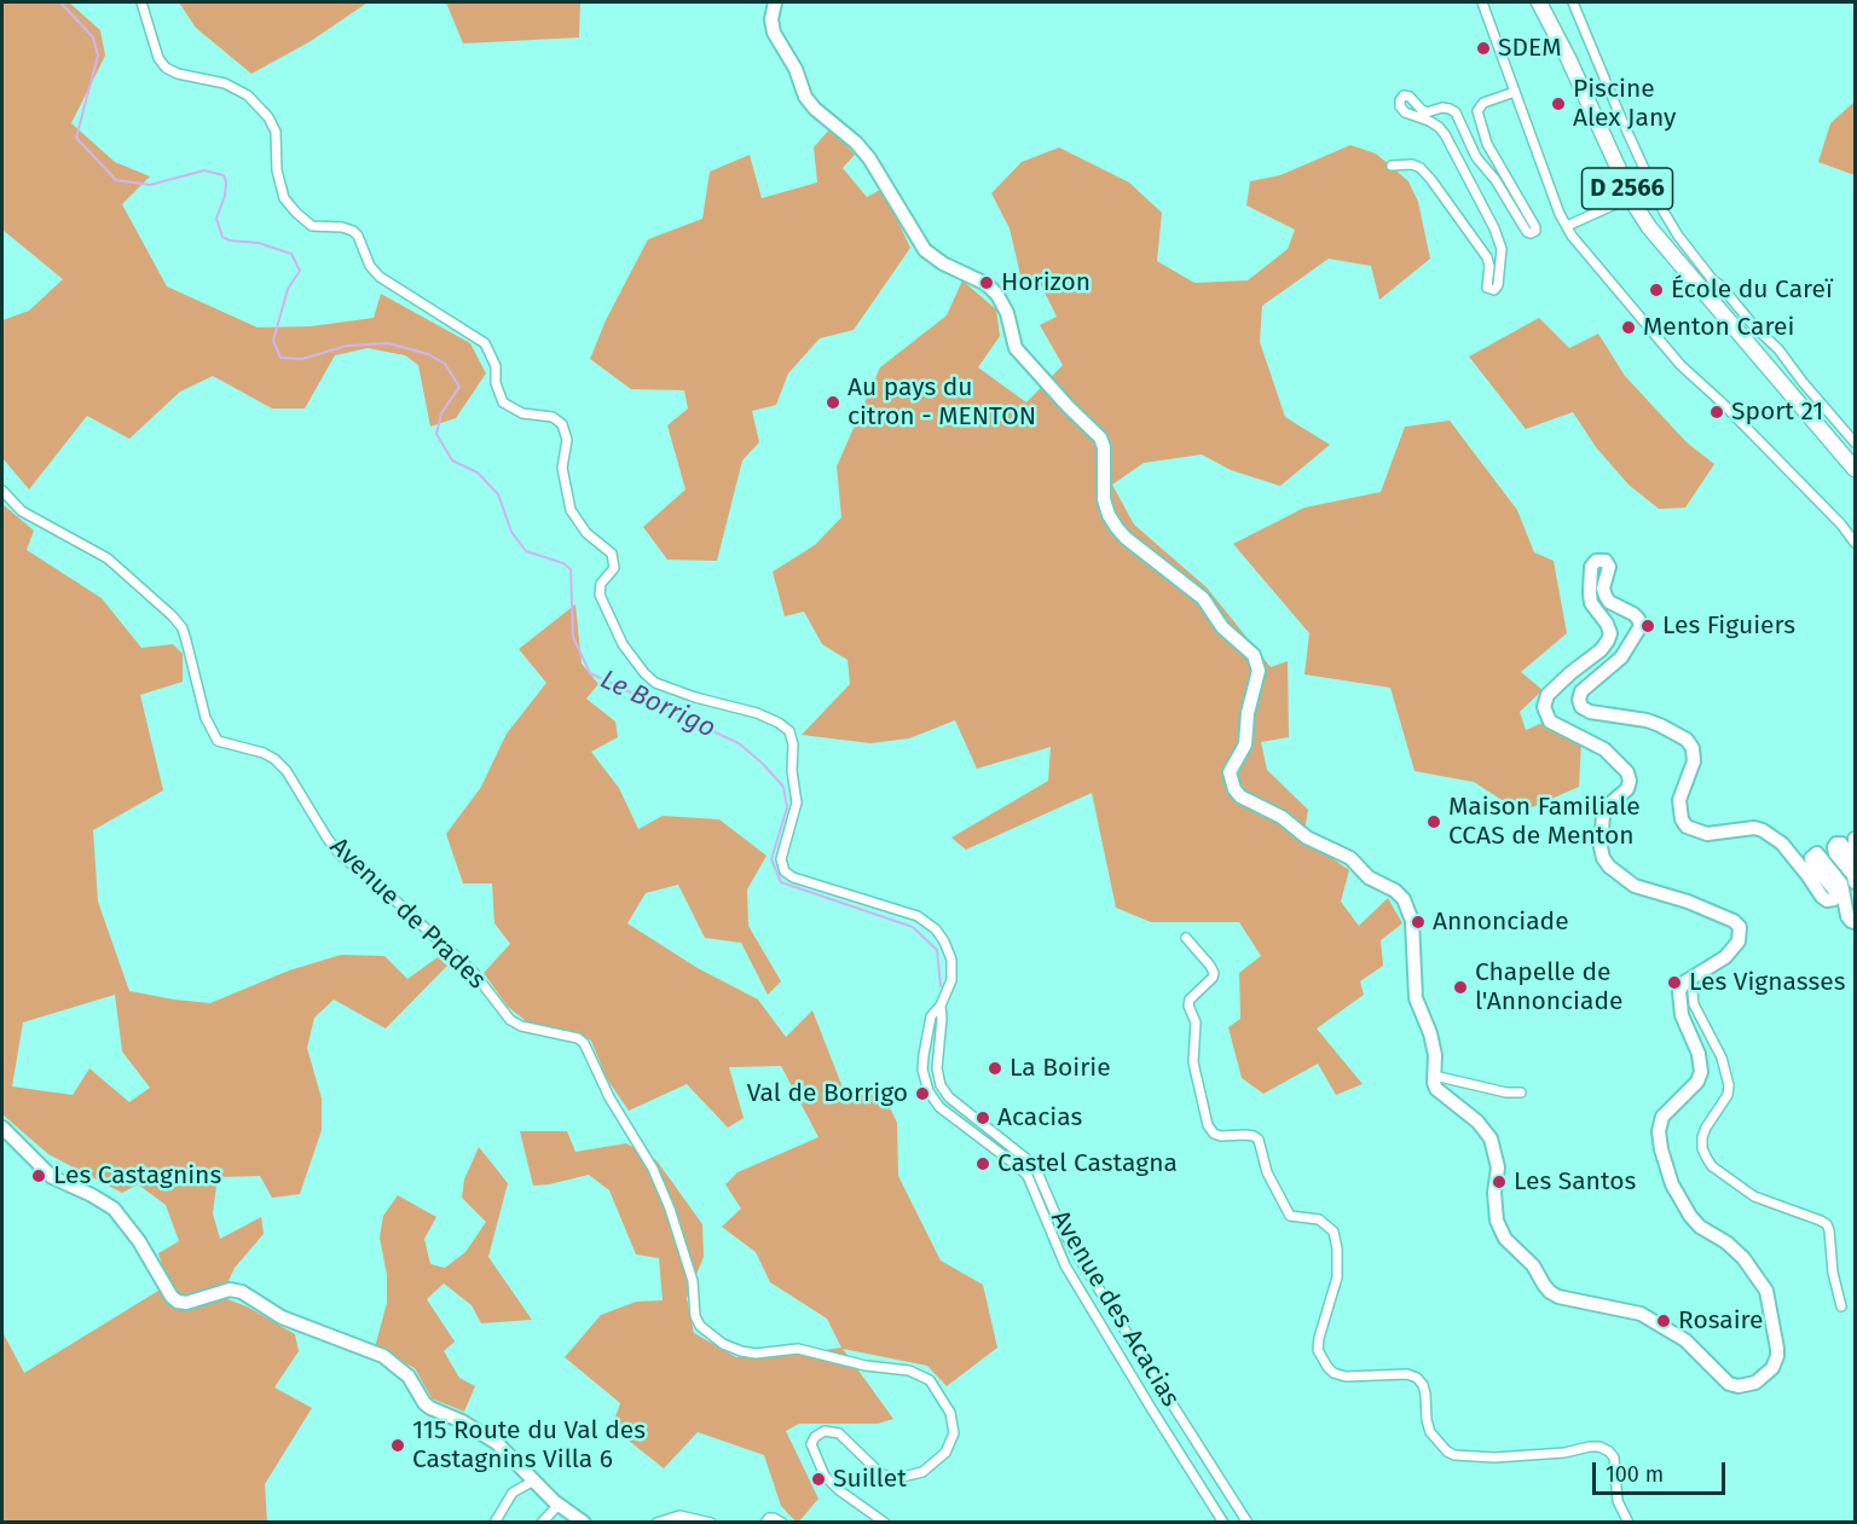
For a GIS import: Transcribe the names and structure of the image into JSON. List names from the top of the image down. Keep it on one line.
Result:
{"streets":{"main road":["D 2566"],"street":["Avenue de Prades","Avenue des Acacias"]},"water":["Le Borrigo"],"places":["SDEM","Piscine Alex Jany","Horizon","École du Careï","Menton Carei","Au pays du citron - MENTON","Sport 21","Les Figuiers","Maison Familiale CCAS de Menton","Annonciade","Les Vignasses","Chapelle de l'Annonciade","La Boirie","Val de Borrigo","Acacias","Castel Castagna","Les Castagnins","Les Santos","Rosaire","115 Route du Val des Castagnins Villa 6","Suillet"],"scale_bar":"100 m"}
